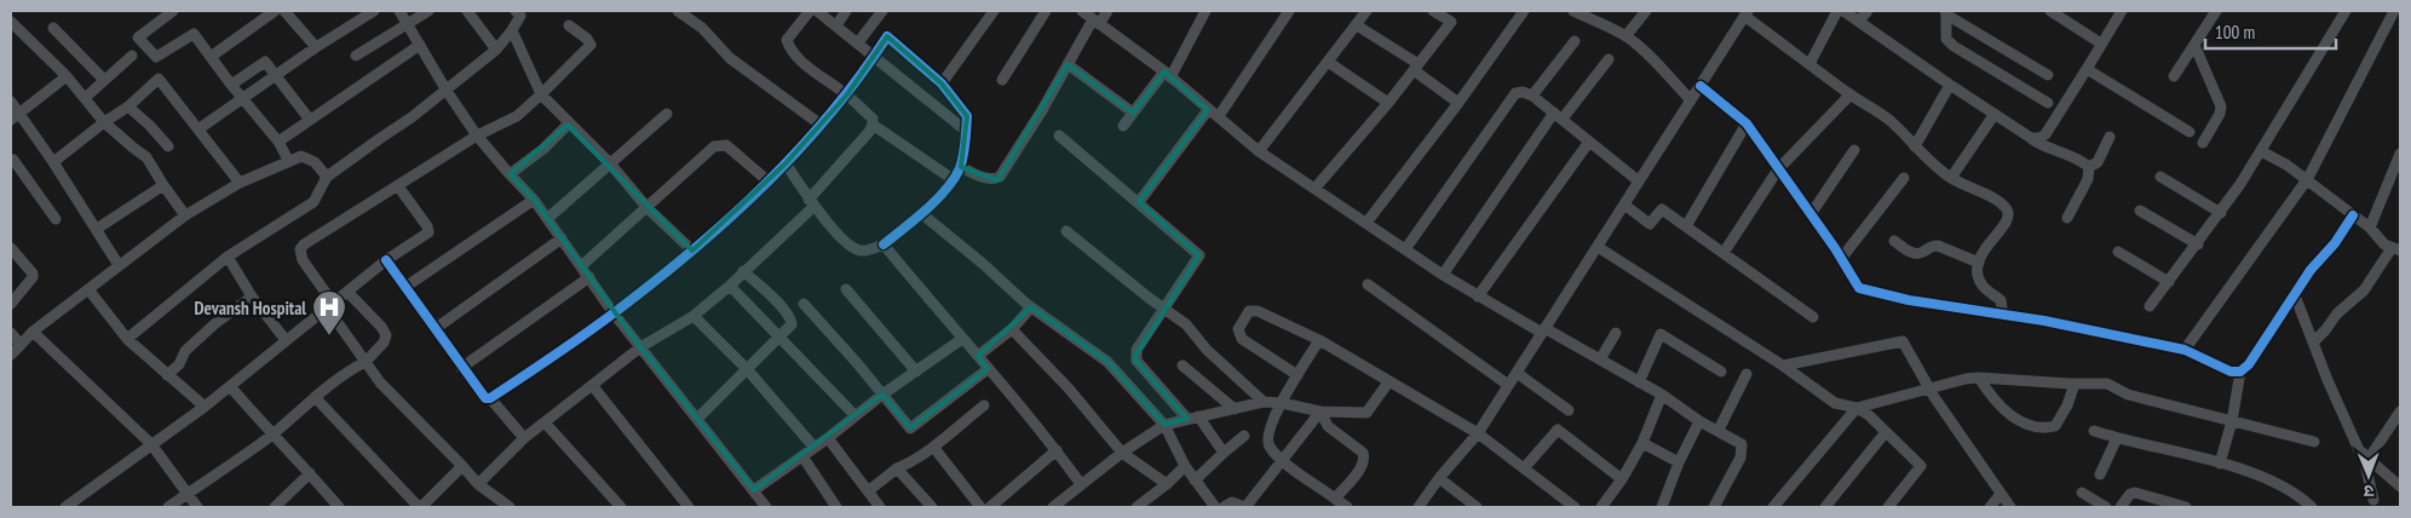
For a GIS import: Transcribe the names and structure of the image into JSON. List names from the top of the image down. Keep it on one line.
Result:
{"places":{"hospital":["Devansh Hospital"]},"scale_bar":"100 m","north":"bottom"}
